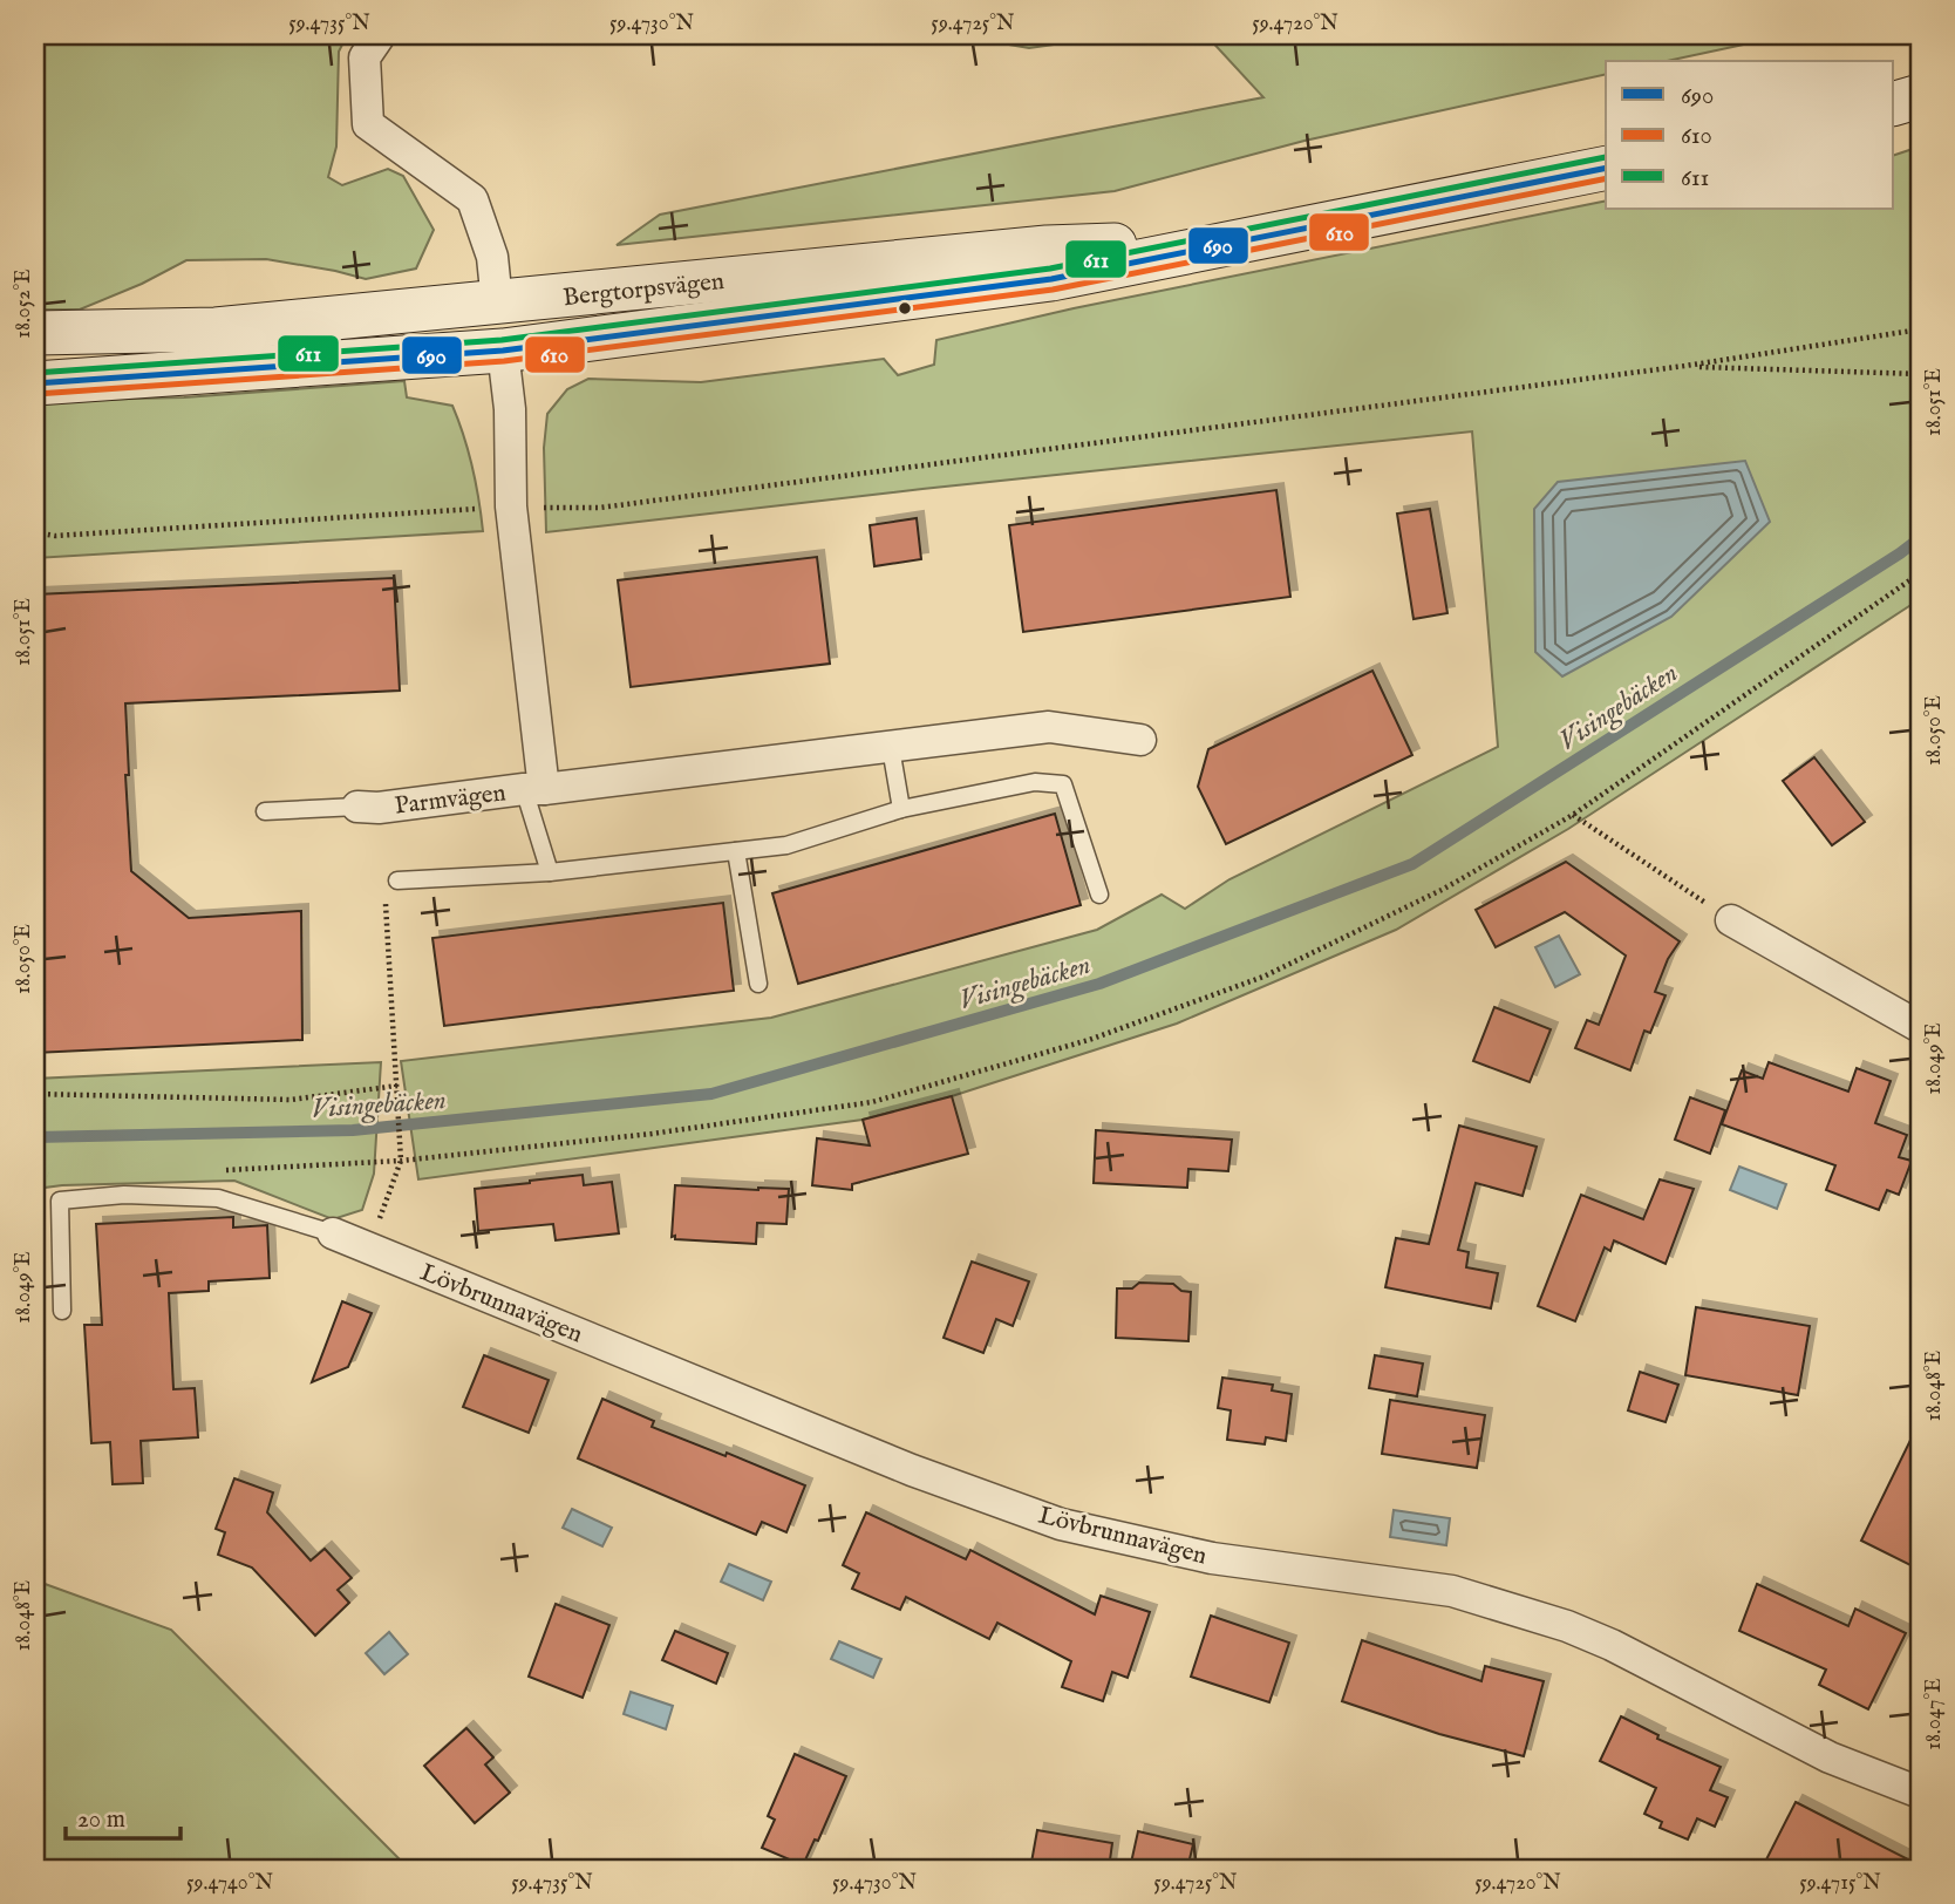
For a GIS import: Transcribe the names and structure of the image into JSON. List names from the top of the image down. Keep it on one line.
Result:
{"streets":{"main road":["Bergtorpsvägen"],"street":["Parmvägen","Lövbrunnavägen"]},"water":["Visingebäcken"],"lines":["transit line 611","transit line 690","transit line 610"],"legend":["690","610","611"],"scale_bar":"20 m","coordinates":["59.4735°N","59.4730°N","59.4725°N","59.4720°N","18.052°E","18.051°E","18.050°E","18.049°E","18.048°E","18.047°E","59.4740°N","59.4715°N"]}
